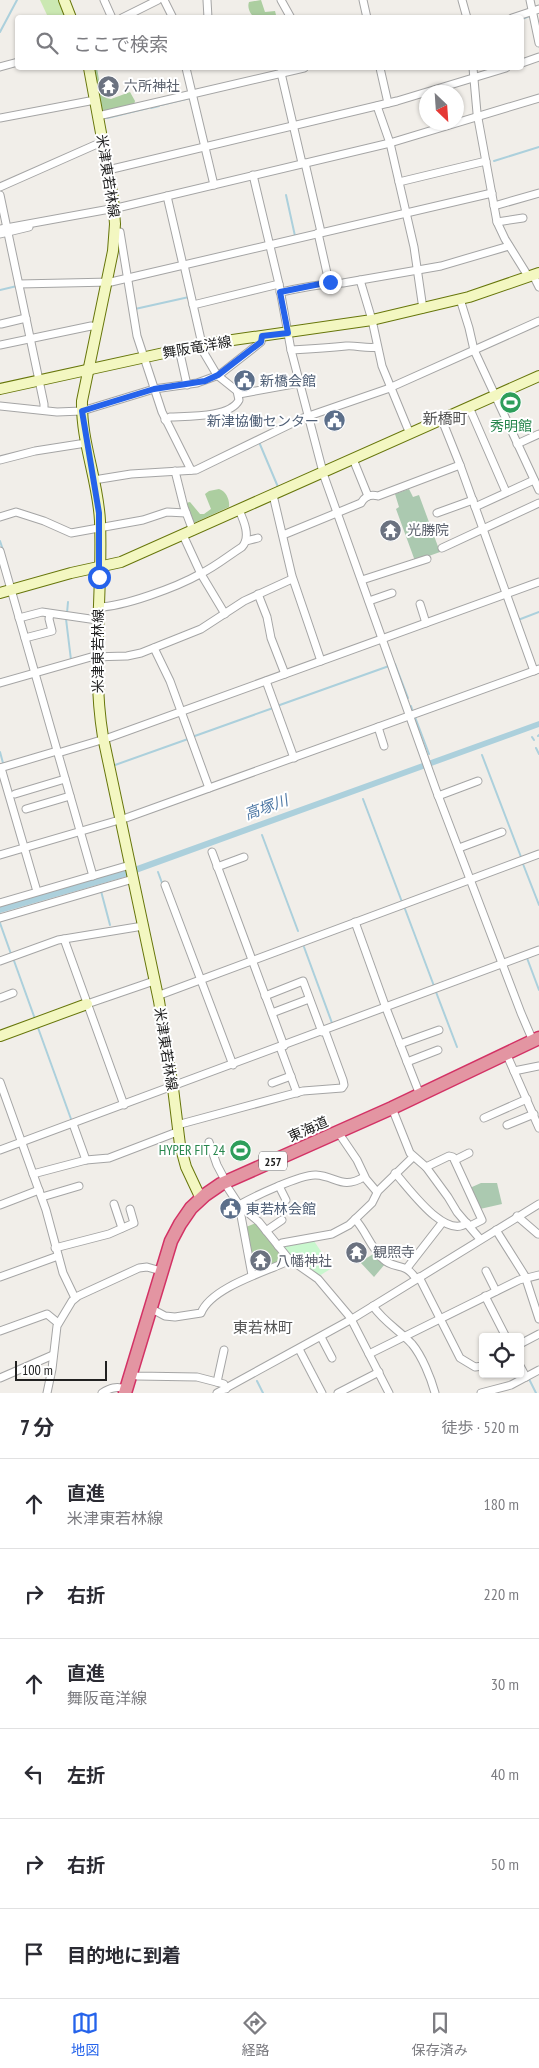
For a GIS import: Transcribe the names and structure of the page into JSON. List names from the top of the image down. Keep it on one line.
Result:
{"streets":{"highway":["東海道","257"],"main road":["米津東若林線","舞阪竜洋線"]},"crossings":[["米津東若林線","舞阪竜洋線"],["米津東若林線","東海道"]],"districts":["新橋町","東若林町"],"water":["高塚川"],"places":{"temple":["六所神社","光勝院","観照寺","八幡神社"],"public building":["新橋会館","新津協働センター","東若林会館"],"sports":["秀明館","HYPER FIT 24"]},"scale_bar":"100 m","north":"bottom right","page":{"search":"ここで検索","scale":"100 m","heading":["7 分","徒歩 · 520 m"],"list":[["直進","米津東若林線","180 m"],["右折","220 m"],["直進","舞阪竜洋線","30 m"],["左折","40 m"],["右折","50 m"],"目的地に到着"],"nav":["地図","経路","保存済み"]}}
